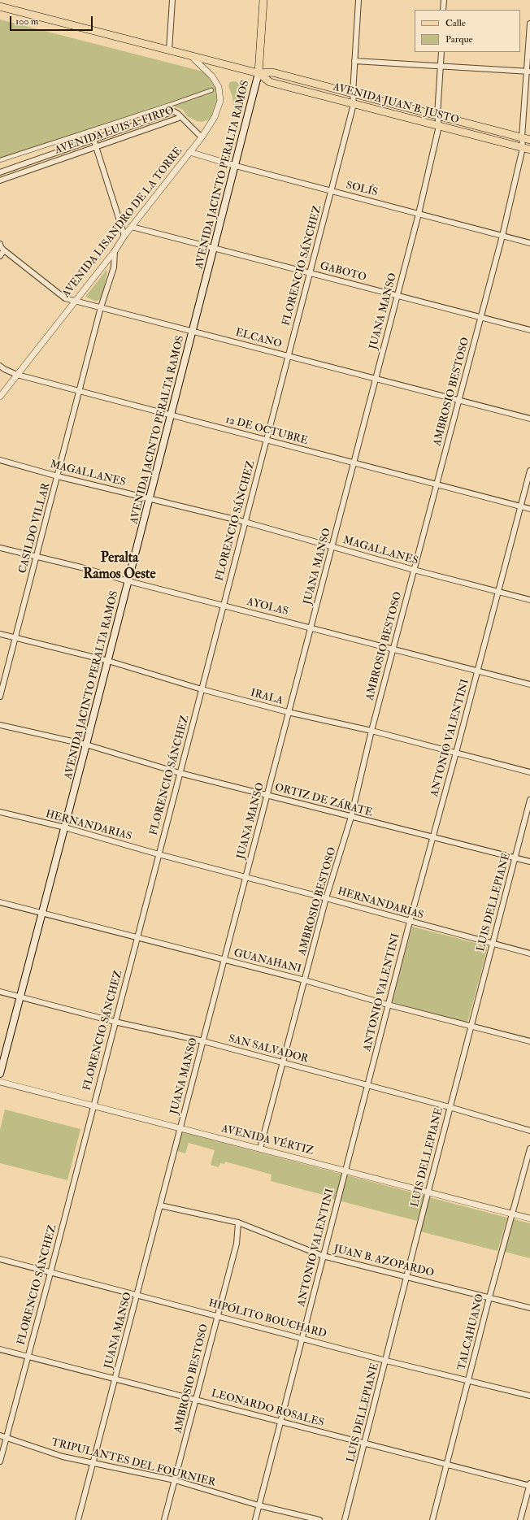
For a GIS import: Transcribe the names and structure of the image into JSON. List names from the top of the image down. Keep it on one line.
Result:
{"streets":{"main road":["AVENIDA JUAN B. JUSTO","AVENIDA JACINTO PERALTA RAMOS"],"street":["AVENIDA LUIS A. FIRPO","SOLÍS","AVENIDA LISANDRO DE LA TORRE","FLORENCIO SÁNCHEZ","GABOTO","JUANA MANSO","ELCANO","AMBROSIO BESTOSO","12 DE OCTUBRE","MAGALLANES","CASILDO VILLAR","AYOLAS","IRALA","ANTONIO VALENTINI","ORTIZ DE ZÁRATE","HERNANDARIAS","LUIS DELLEPIANE","GUANAHANI","SAN SALVADOR","AVENIDA VÉRTIZ","JUAN B. AZOPARDO","HIPÓLITO BOUCHARD","TALCAHUANO","LEONARDO ROSALES","TRIPULANTES DEL FOURNIER"]},"crossings":[["AVENIDA JUAN B. JUSTO","AVENIDA JACINTO PERALTA RAMOS"],["AVENIDA JUAN B. JUSTO","AVENIDA LISANDRO DE LA TORRE"],["AVENIDA JUAN B. JUSTO","FLORENCIO SÁNCHEZ"],["AVENIDA JUAN B. JUSTO","JUANA MANSO"],["AVENIDA JUAN B. JUSTO","AMBROSIO BESTOSO"],["AVENIDA JACINTO PERALTA RAMOS","SOLÍS"],["AVENIDA JACINTO PERALTA RAMOS","GABOTO"],["AVENIDA JACINTO PERALTA RAMOS","ELCANO"],["AVENIDA JACINTO PERALTA RAMOS","12 DE OCTUBRE"],["AVENIDA JACINTO PERALTA RAMOS","MAGALLANES"],["AVENIDA JACINTO PERALTA RAMOS","AYOLAS"],["AVENIDA JACINTO PERALTA RAMOS","IRALA"],["AVENIDA JACINTO PERALTA RAMOS","ORTIZ DE ZÁRATE"],["AVENIDA JACINTO PERALTA RAMOS","HERNANDARIAS"],["AVENIDA JACINTO PERALTA RAMOS","GUANAHANI"],["AVENIDA JACINTO PERALTA RAMOS","SAN SALVADOR"],["SOLÍS","AVENIDA LISANDRO DE LA TORRE"],["SOLÍS","FLORENCIO SÁNCHEZ"],["SOLÍS","JUANA MANSO"],["SOLÍS","AMBROSIO BESTOSO"],["AVENIDA LISANDRO DE LA TORRE","GABOTO"],["AVENIDA LISANDRO DE LA TORRE","ELCANO"],["AVENIDA LISANDRO DE LA TORRE","12 DE OCTUBRE"],["AVENIDA LISANDRO DE LA TORRE","CASILDO VILLAR"],["FLORENCIO SÁNCHEZ","GABOTO"],["FLORENCIO SÁNCHEZ","ELCANO"],["FLORENCIO SÁNCHEZ","12 DE OCTUBRE"],["FLORENCIO SÁNCHEZ","MAGALLANES"],["FLORENCIO SÁNCHEZ","AYOLAS"],["FLORENCIO SÁNCHEZ","IRALA"],["FLORENCIO SÁNCHEZ","ORTIZ DE ZÁRATE"],["FLORENCIO SÁNCHEZ","HERNANDARIAS"],["FLORENCIO SÁNCHEZ","GUANAHANI"],["FLORENCIO SÁNCHEZ","SAN SALVADOR"],["FLORENCIO SÁNCHEZ","AVENIDA VÉRTIZ"],["FLORENCIO SÁNCHEZ","HIPÓLITO BOUCHARD"],["FLORENCIO SÁNCHEZ","LEONARDO ROSALES"],["FLORENCIO SÁNCHEZ","TRIPULANTES DEL FOURNIER"],["GABOTO","JUANA MANSO"],["GABOTO","AMBROSIO BESTOSO"],["JUANA MANSO","ELCANO"],["JUANA MANSO","12 DE OCTUBRE"],["JUANA MANSO","MAGALLANES"],["JUANA MANSO","AYOLAS"],["JUANA MANSO","IRALA"],["JUANA MANSO","ORTIZ DE ZÁRATE"],["JUANA MANSO","HERNANDARIAS"],["JUANA MANSO","GUANAHANI"],["JUANA MANSO","SAN SALVADOR"],["JUANA MANSO","AVENIDA VÉRTIZ"],["JUANA MANSO","JUAN B. AZOPARDO"],["JUANA MANSO","HIPÓLITO BOUCHARD"],["JUANA MANSO","LEONARDO ROSALES"],["JUANA MANSO","TRIPULANTES DEL FOURNIER"],["ELCANO","AMBROSIO BESTOSO"],["ELCANO","CASILDO VILLAR"],["AMBROSIO BESTOSO","12 DE OCTUBRE"],["AMBROSIO BESTOSO","MAGALLANES"],["AMBROSIO BESTOSO","AYOLAS"],["AMBROSIO BESTOSO","IRALA"],["AMBROSIO BESTOSO","ORTIZ DE ZÁRATE"],["AMBROSIO BESTOSO","HERNANDARIAS"],["AMBROSIO BESTOSO","GUANAHANI"],["AMBROSIO BESTOSO","SAN SALVADOR"],["AMBROSIO BESTOSO","AVENIDA VÉRTIZ"],["AMBROSIO BESTOSO","JUAN B. AZOPARDO"],["AMBROSIO BESTOSO","HIPÓLITO BOUCHARD"],["AMBROSIO BESTOSO","LEONARDO ROSALES"],["AMBROSIO BESTOSO","TRIPULANTES DEL FOURNIER"],["12 DE OCTUBRE","CASILDO VILLAR"],["12 DE OCTUBRE","ANTONIO VALENTINI"],["MAGALLANES","CASILDO VILLAR"],["MAGALLANES","ANTONIO VALENTINI"],["CASILDO VILLAR","AYOLAS"],["CASILDO VILLAR","IRALA"],["AYOLAS","ANTONIO VALENTINI"],["IRALA","ANTONIO VALENTINI"],["ANTONIO VALENTINI","ORTIZ DE ZÁRATE"],["ANTONIO VALENTINI","HERNANDARIAS"],["ANTONIO VALENTINI","GUANAHANI"],["ANTONIO VALENTINI","SAN SALVADOR"],["ANTONIO VALENTINI","AVENIDA VÉRTIZ"],["ANTONIO VALENTINI","JUAN B. AZOPARDO"],["ANTONIO VALENTINI","HIPÓLITO BOUCHARD"],["ANTONIO VALENTINI","LEONARDO ROSALES"],["ANTONIO VALENTINI","TRIPULANTES DEL FOURNIER"],["ORTIZ DE ZÁRATE","LUIS DELLEPIANE"],["HERNANDARIAS","LUIS DELLEPIANE"],["LUIS DELLEPIANE","GUANAHANI"],["LUIS DELLEPIANE","SAN SALVADOR"],["LUIS DELLEPIANE","AVENIDA VÉRTIZ"],["LUIS DELLEPIANE","JUAN B. AZOPARDO"],["LUIS DELLEPIANE","HIPÓLITO BOUCHARD"],["LUIS DELLEPIANE","LEONARDO ROSALES"],["AVENIDA VÉRTIZ","TALCAHUANO"],["JUAN B. AZOPARDO","TALCAHUANO"],["HIPÓLITO BOUCHARD","TALCAHUANO"],["TALCAHUANO","LEONARDO ROSALES"]],"districts":["Peralta Ramos Oeste"],"legend":["Calle","Parque"],"scale_bar":"100 m"}
